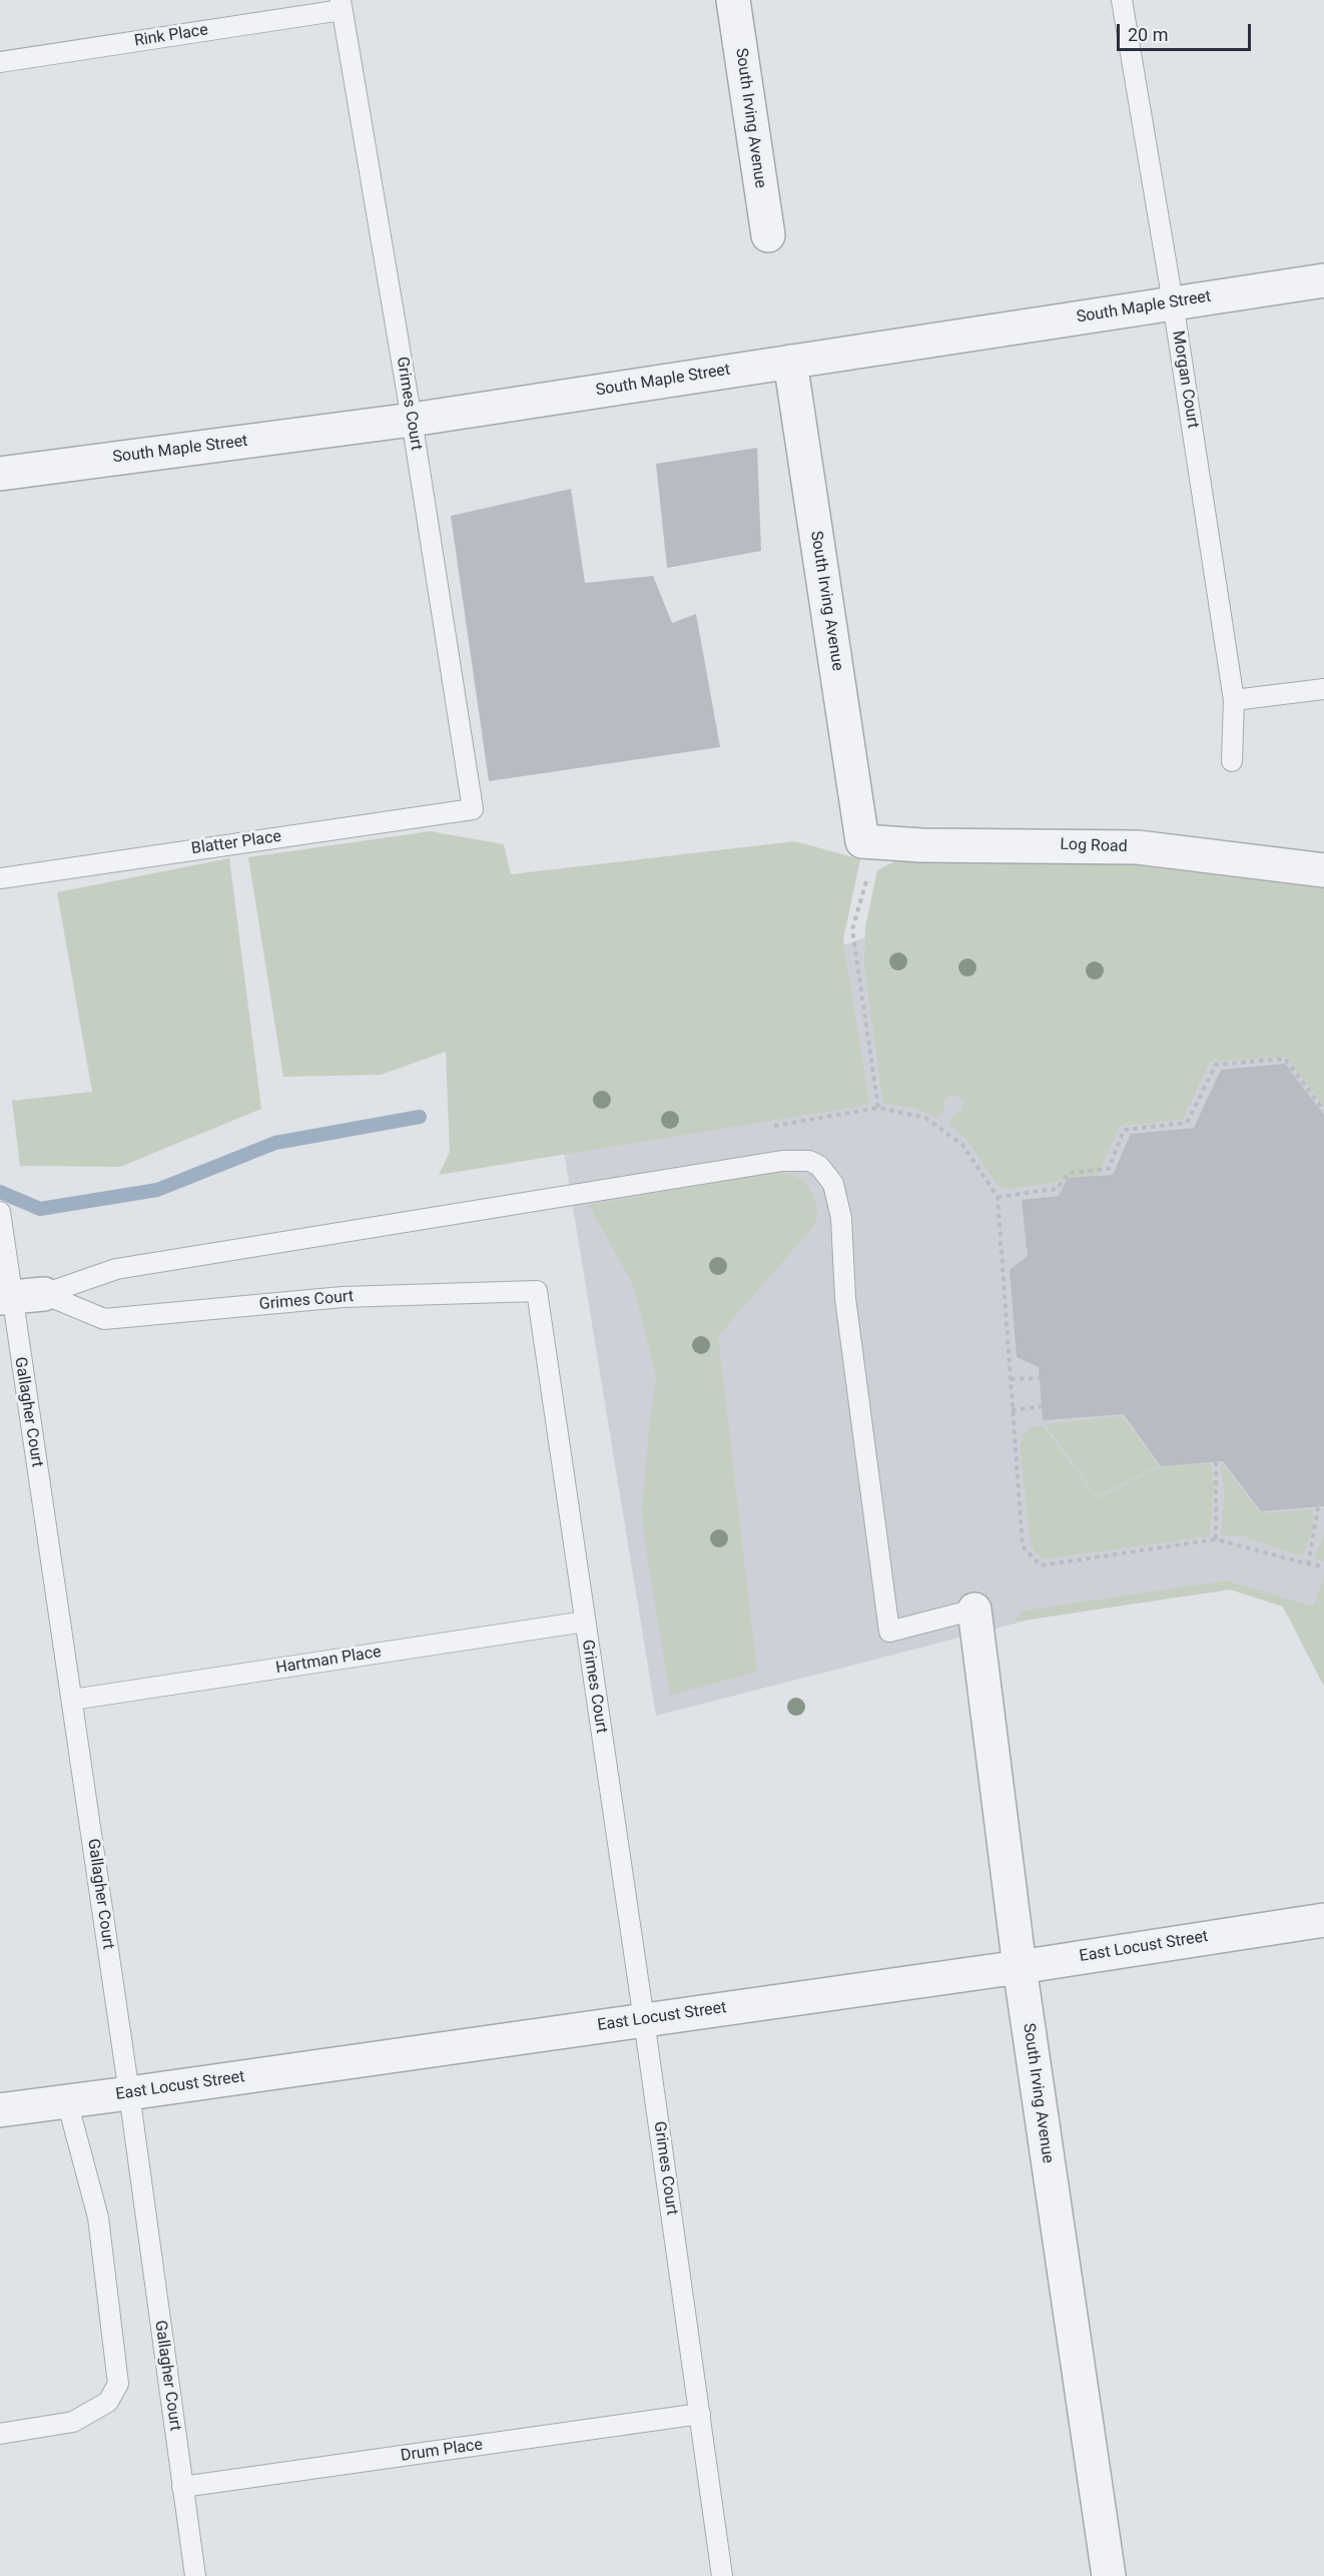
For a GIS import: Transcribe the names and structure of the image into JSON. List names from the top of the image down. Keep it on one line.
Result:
{"streets":{"street":["South Irving Avenue","South Maple Street","Log Road","East Locust Street"],"lane":["Rink Place","Morgan Court","Grimes Court","Blatter Place","Gallagher Court","Hartman Place","Drum Place"]},"crossings":[["Rink Place","Grimes Court"],["South Irving Avenue","South Maple Street"],["South Irving Avenue","Log Road"],["South Irving Avenue","East Locust Street"],["South Maple Street","Morgan Court"],["South Maple Street","Grimes Court"],["Grimes Court","Blatter Place"],["Grimes Court","Hartman Place"],["Grimes Court","East Locust Street"],["Grimes Court","Drum Place"],["Gallagher Court","Hartman Place"],["Gallagher Court","East Locust Street"],["Gallagher Court","Drum Place"]],"scale_bar":"20 m"}
